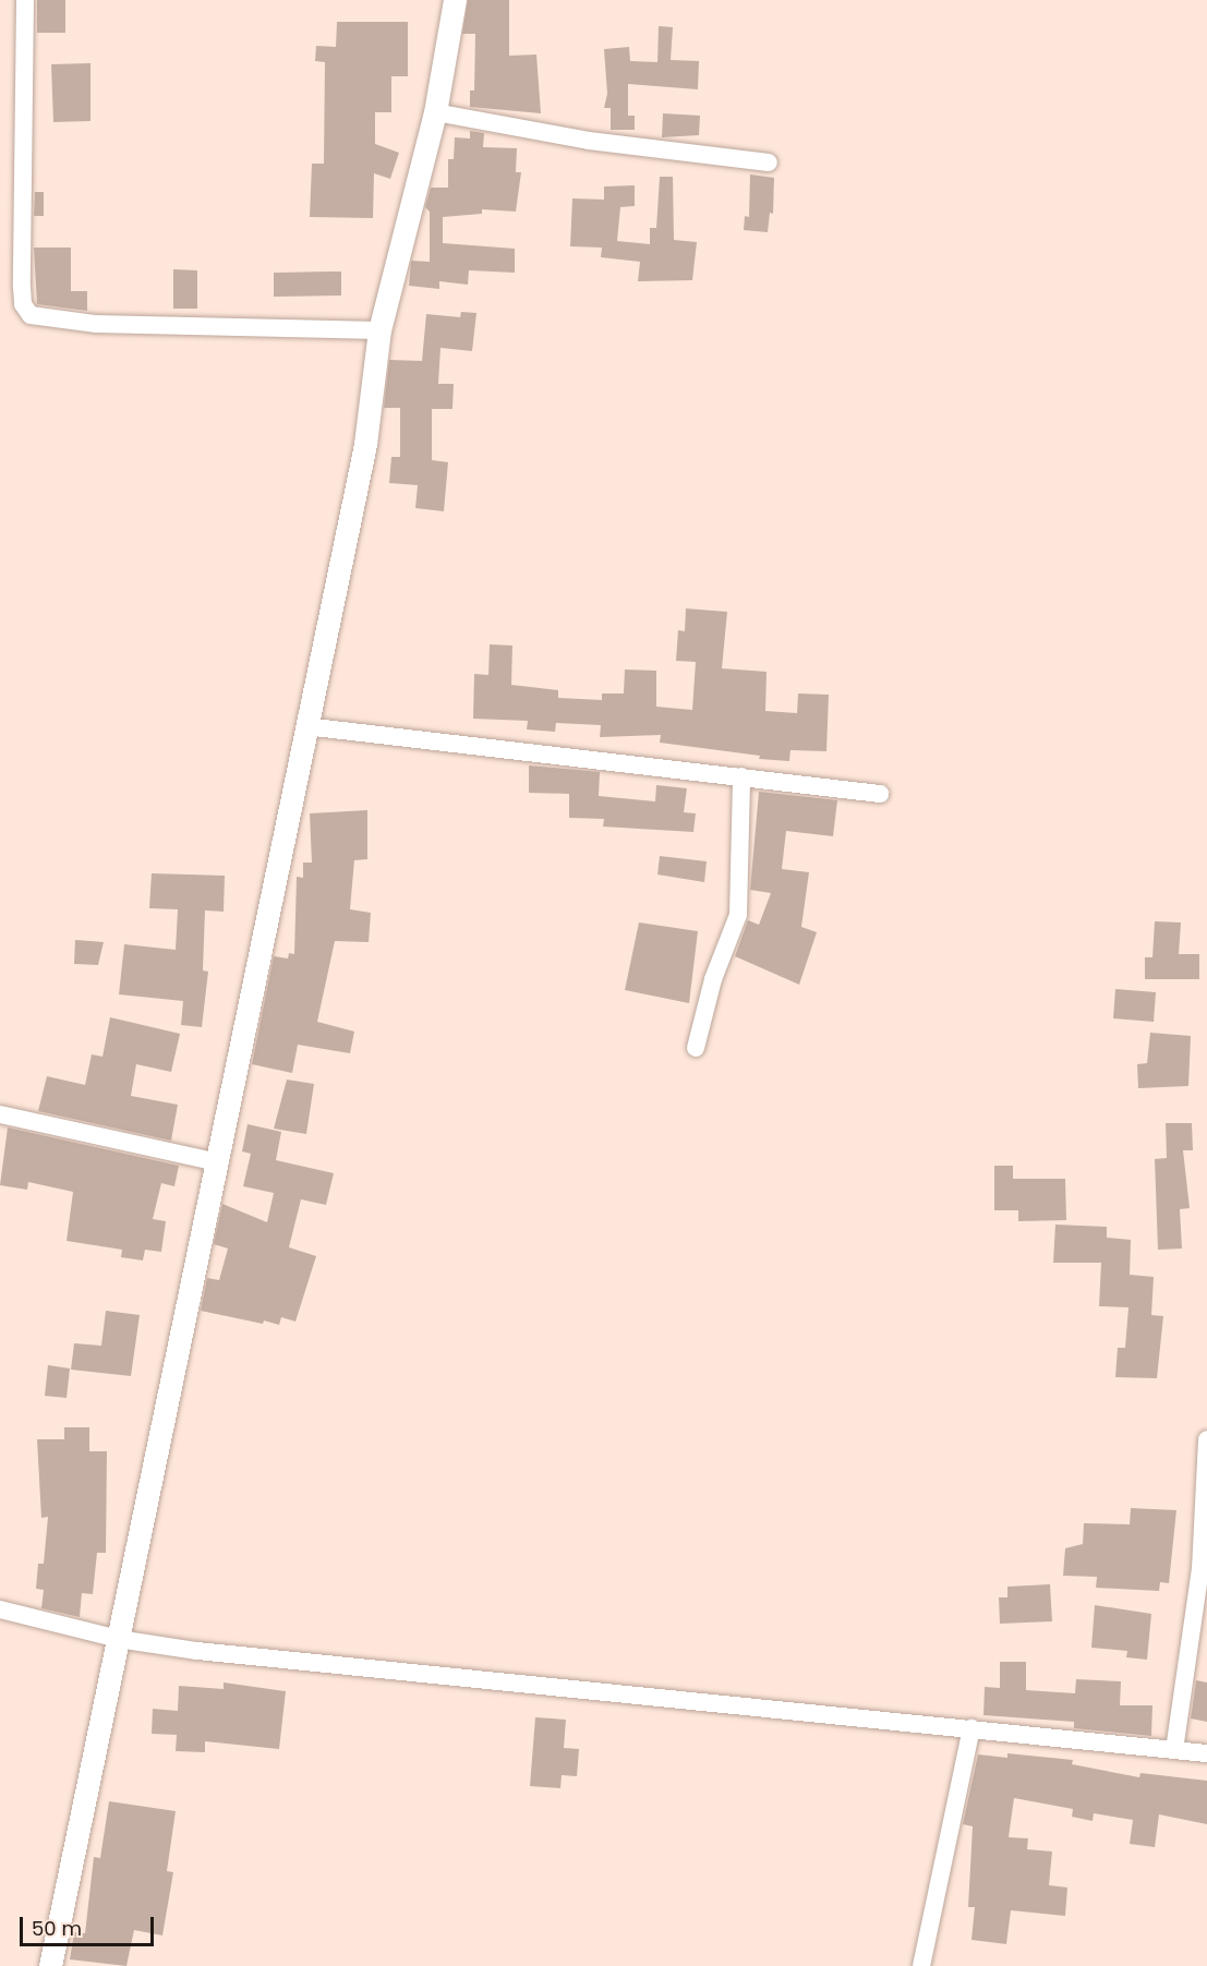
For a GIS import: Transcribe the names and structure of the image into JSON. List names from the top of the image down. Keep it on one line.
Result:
{"scale_bar":"50 m"}
